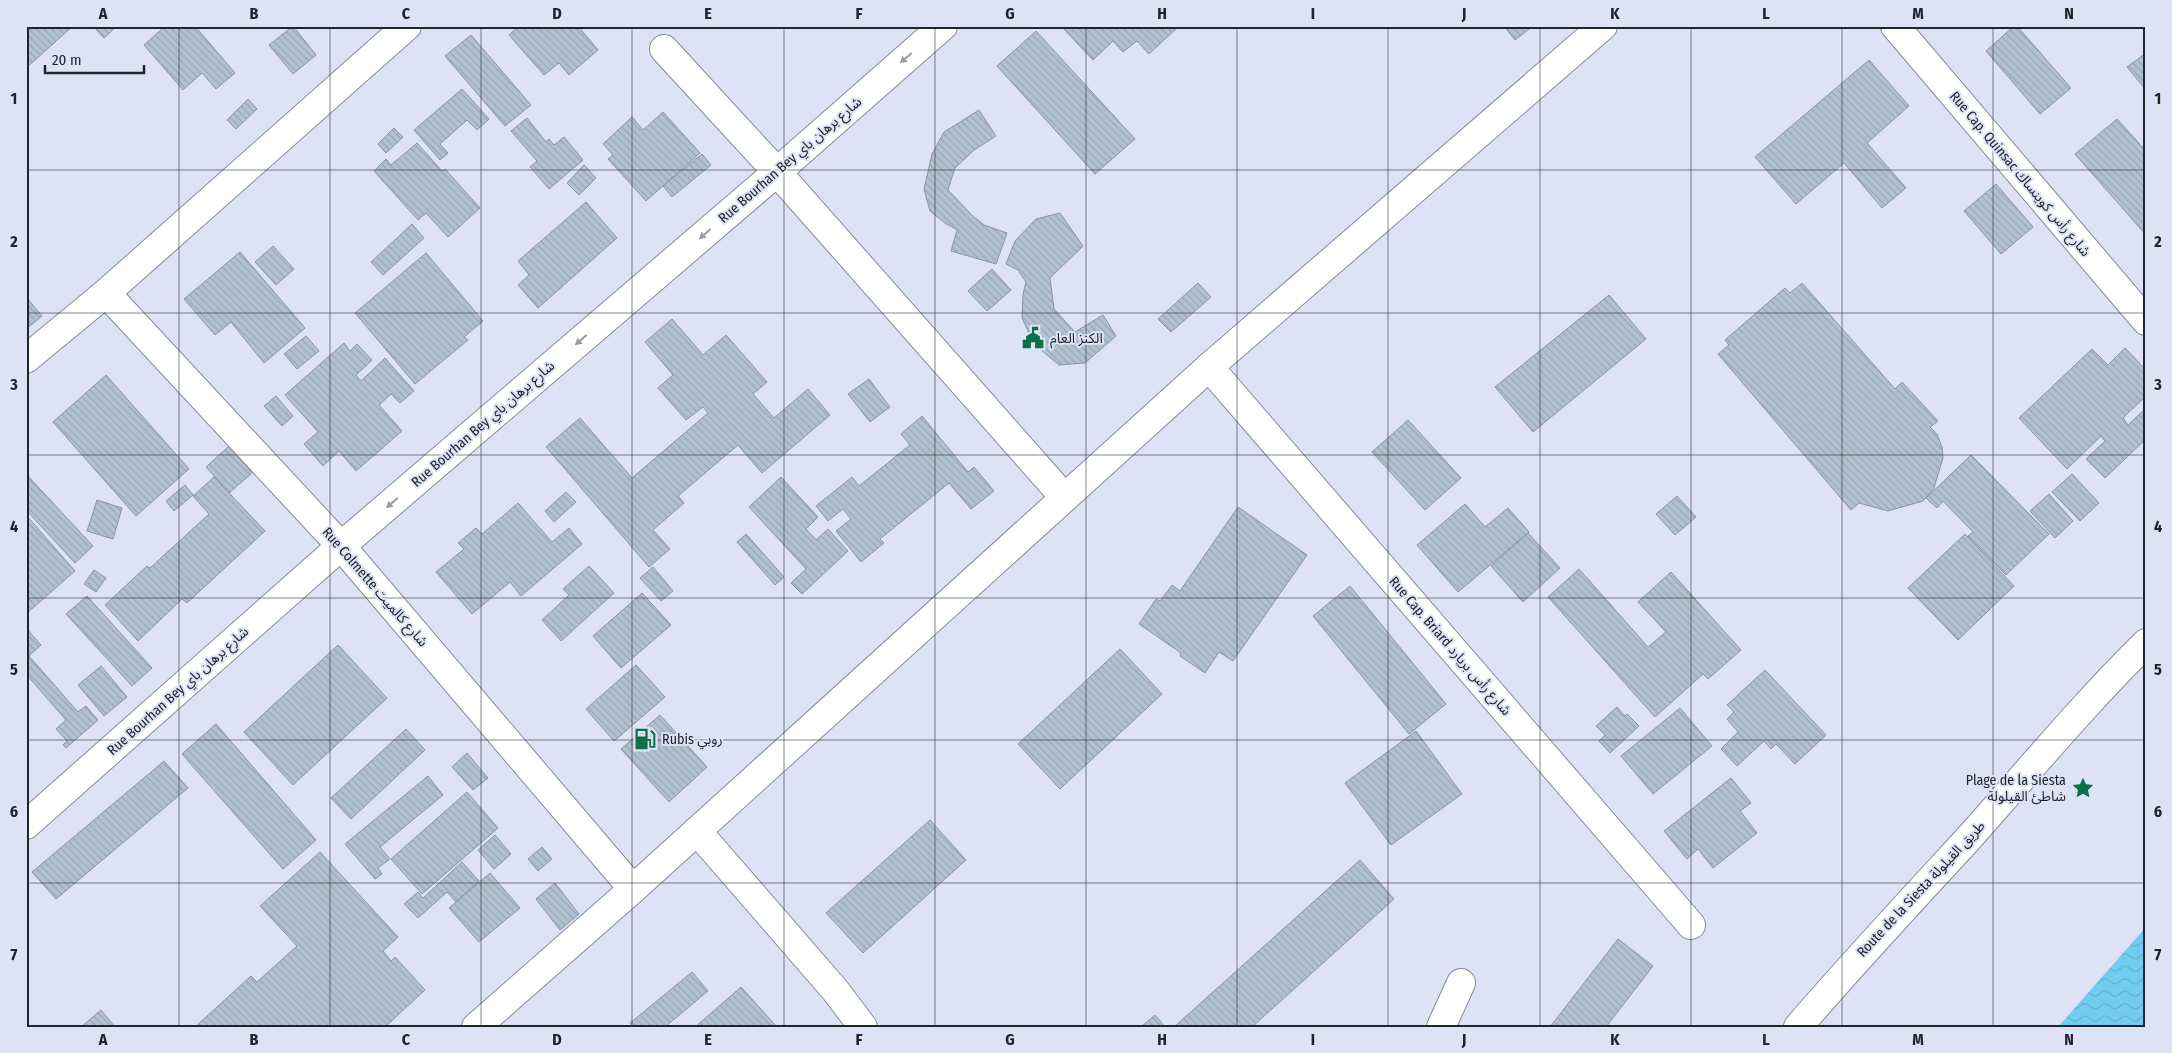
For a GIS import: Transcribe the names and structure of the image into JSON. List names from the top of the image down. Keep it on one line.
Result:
{"streets":{"street":["Rue Bourhan Bey شارع برهان باي","Rue Cap. Quinsac شارع رأس كوينساك","Rue Colmette شارع كالميت","Rue Cap. Briard شارع رأس بريارد","Route de la Siesta طريق القيلولة"]},"crossings":[["Rue Bourhan Bey شارع برهان باي","Rue Colmette شارع كالميت"]],"one_way":["Rue Bourhan Bey شارع برهان باي"],"places":{"public building":["الكنز العام"],"fuel station":["Rubis روبي"],"place":["Plage de la Siesta شاطئ القيلولة"]},"scale_bar":"20 m","grid":{"columns":["A","B","C","D","E","F","G","H","I","J","K","L","M","N"],"rows":["1","2","3","4","5","6","7"]}}
